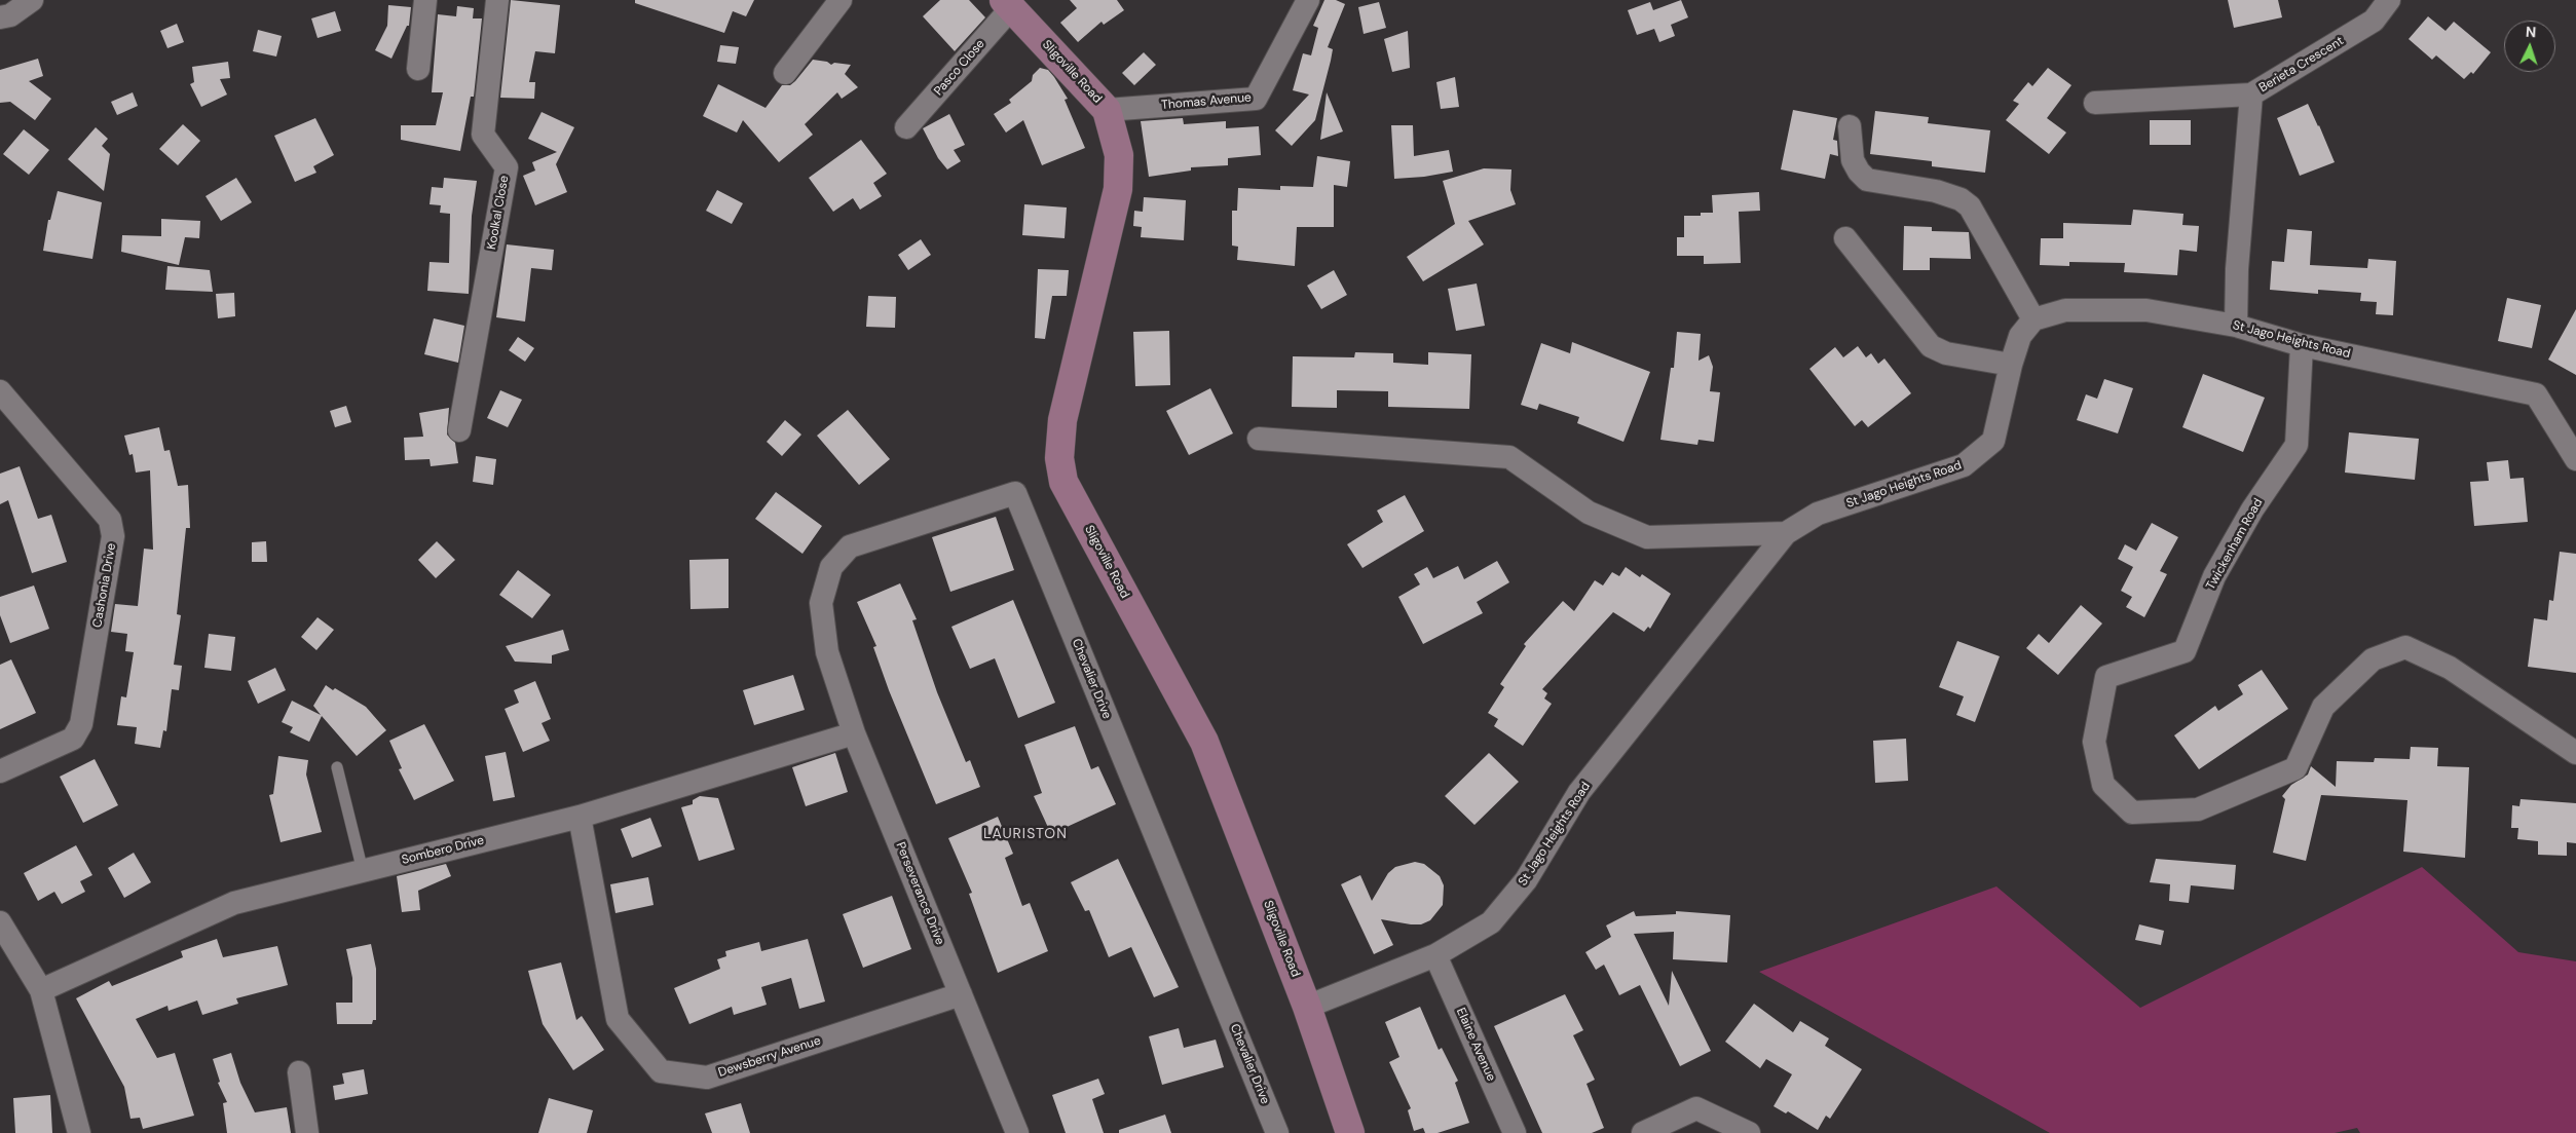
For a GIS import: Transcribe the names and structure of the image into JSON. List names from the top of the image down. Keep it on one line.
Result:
{"streets":{"street":["Berieta Crescent","Pasco Close","Sligoville Road","Thomas Avenue","Koolkal Close","St Jago Heights Road","Twickenham Road","Cashonia Drive","Chevalier Drive","Sombero Drive","Perseverance Drive","Elaine Avenue","Dewsberry Avenue"]},"crossings":[["Berieta Crescent","St Jago Heights Road"],["Pasco Close","Sligoville Road"],["Sligoville Road","Thomas Avenue"],["Sligoville Road","St Jago Heights Road"],["St Jago Heights Road","Twickenham Road"],["St Jago Heights Road","Elaine Avenue"],["Chevalier Drive","Perseverance Drive"],["Sombero Drive","Perseverance Drive"],["Sombero Drive","Dewsberry Avenue"],["Perseverance Drive","Dewsberry Avenue"]],"districts":["LAURISTON"],"north":"top"}
